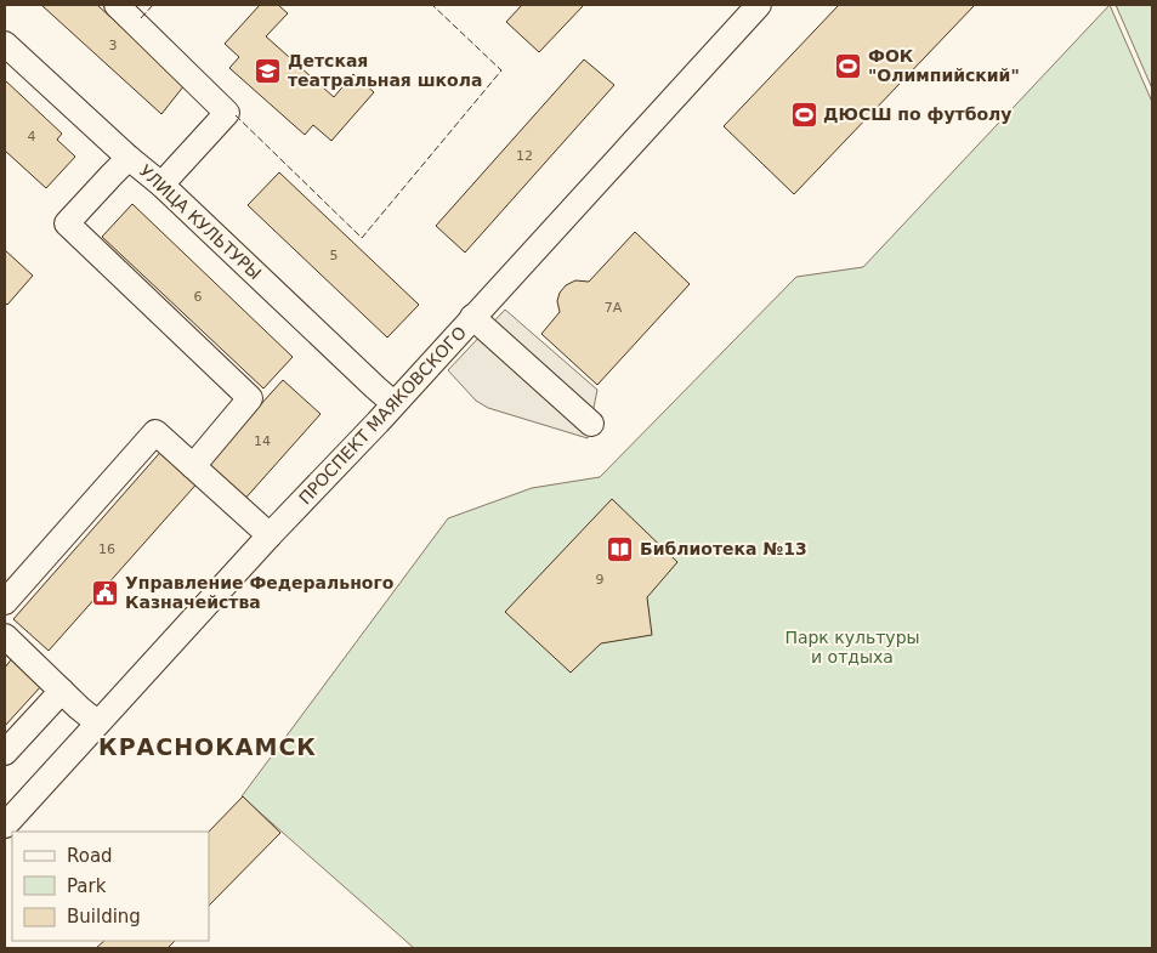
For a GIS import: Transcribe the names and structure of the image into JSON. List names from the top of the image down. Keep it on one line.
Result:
{"streets":{"street":["УЛИЦА КУЛЬТУРЫ","ПРОСПЕКТ МАЯКОВСКОГО"]},"crossings":[["УЛИЦА КУЛЬТУРЫ","ПРОСПЕКТ МАЯКОВСКОГО"]],"districts":["КРАСНОКАМСК"],"parks":["Парк культуры и отдыха"],"places":{"sports":["ФОК \"Олимпийский\"","ДЮСШ по футболу"],"school or university":["Детская театральная школа"],"library":["Библиотека №13"],"public building":["Управление Федерального Казначейства"]},"house_numbers":["3","4","12","5","6","7А","14","16","9"],"legend":["Road","Park","Building"]}
